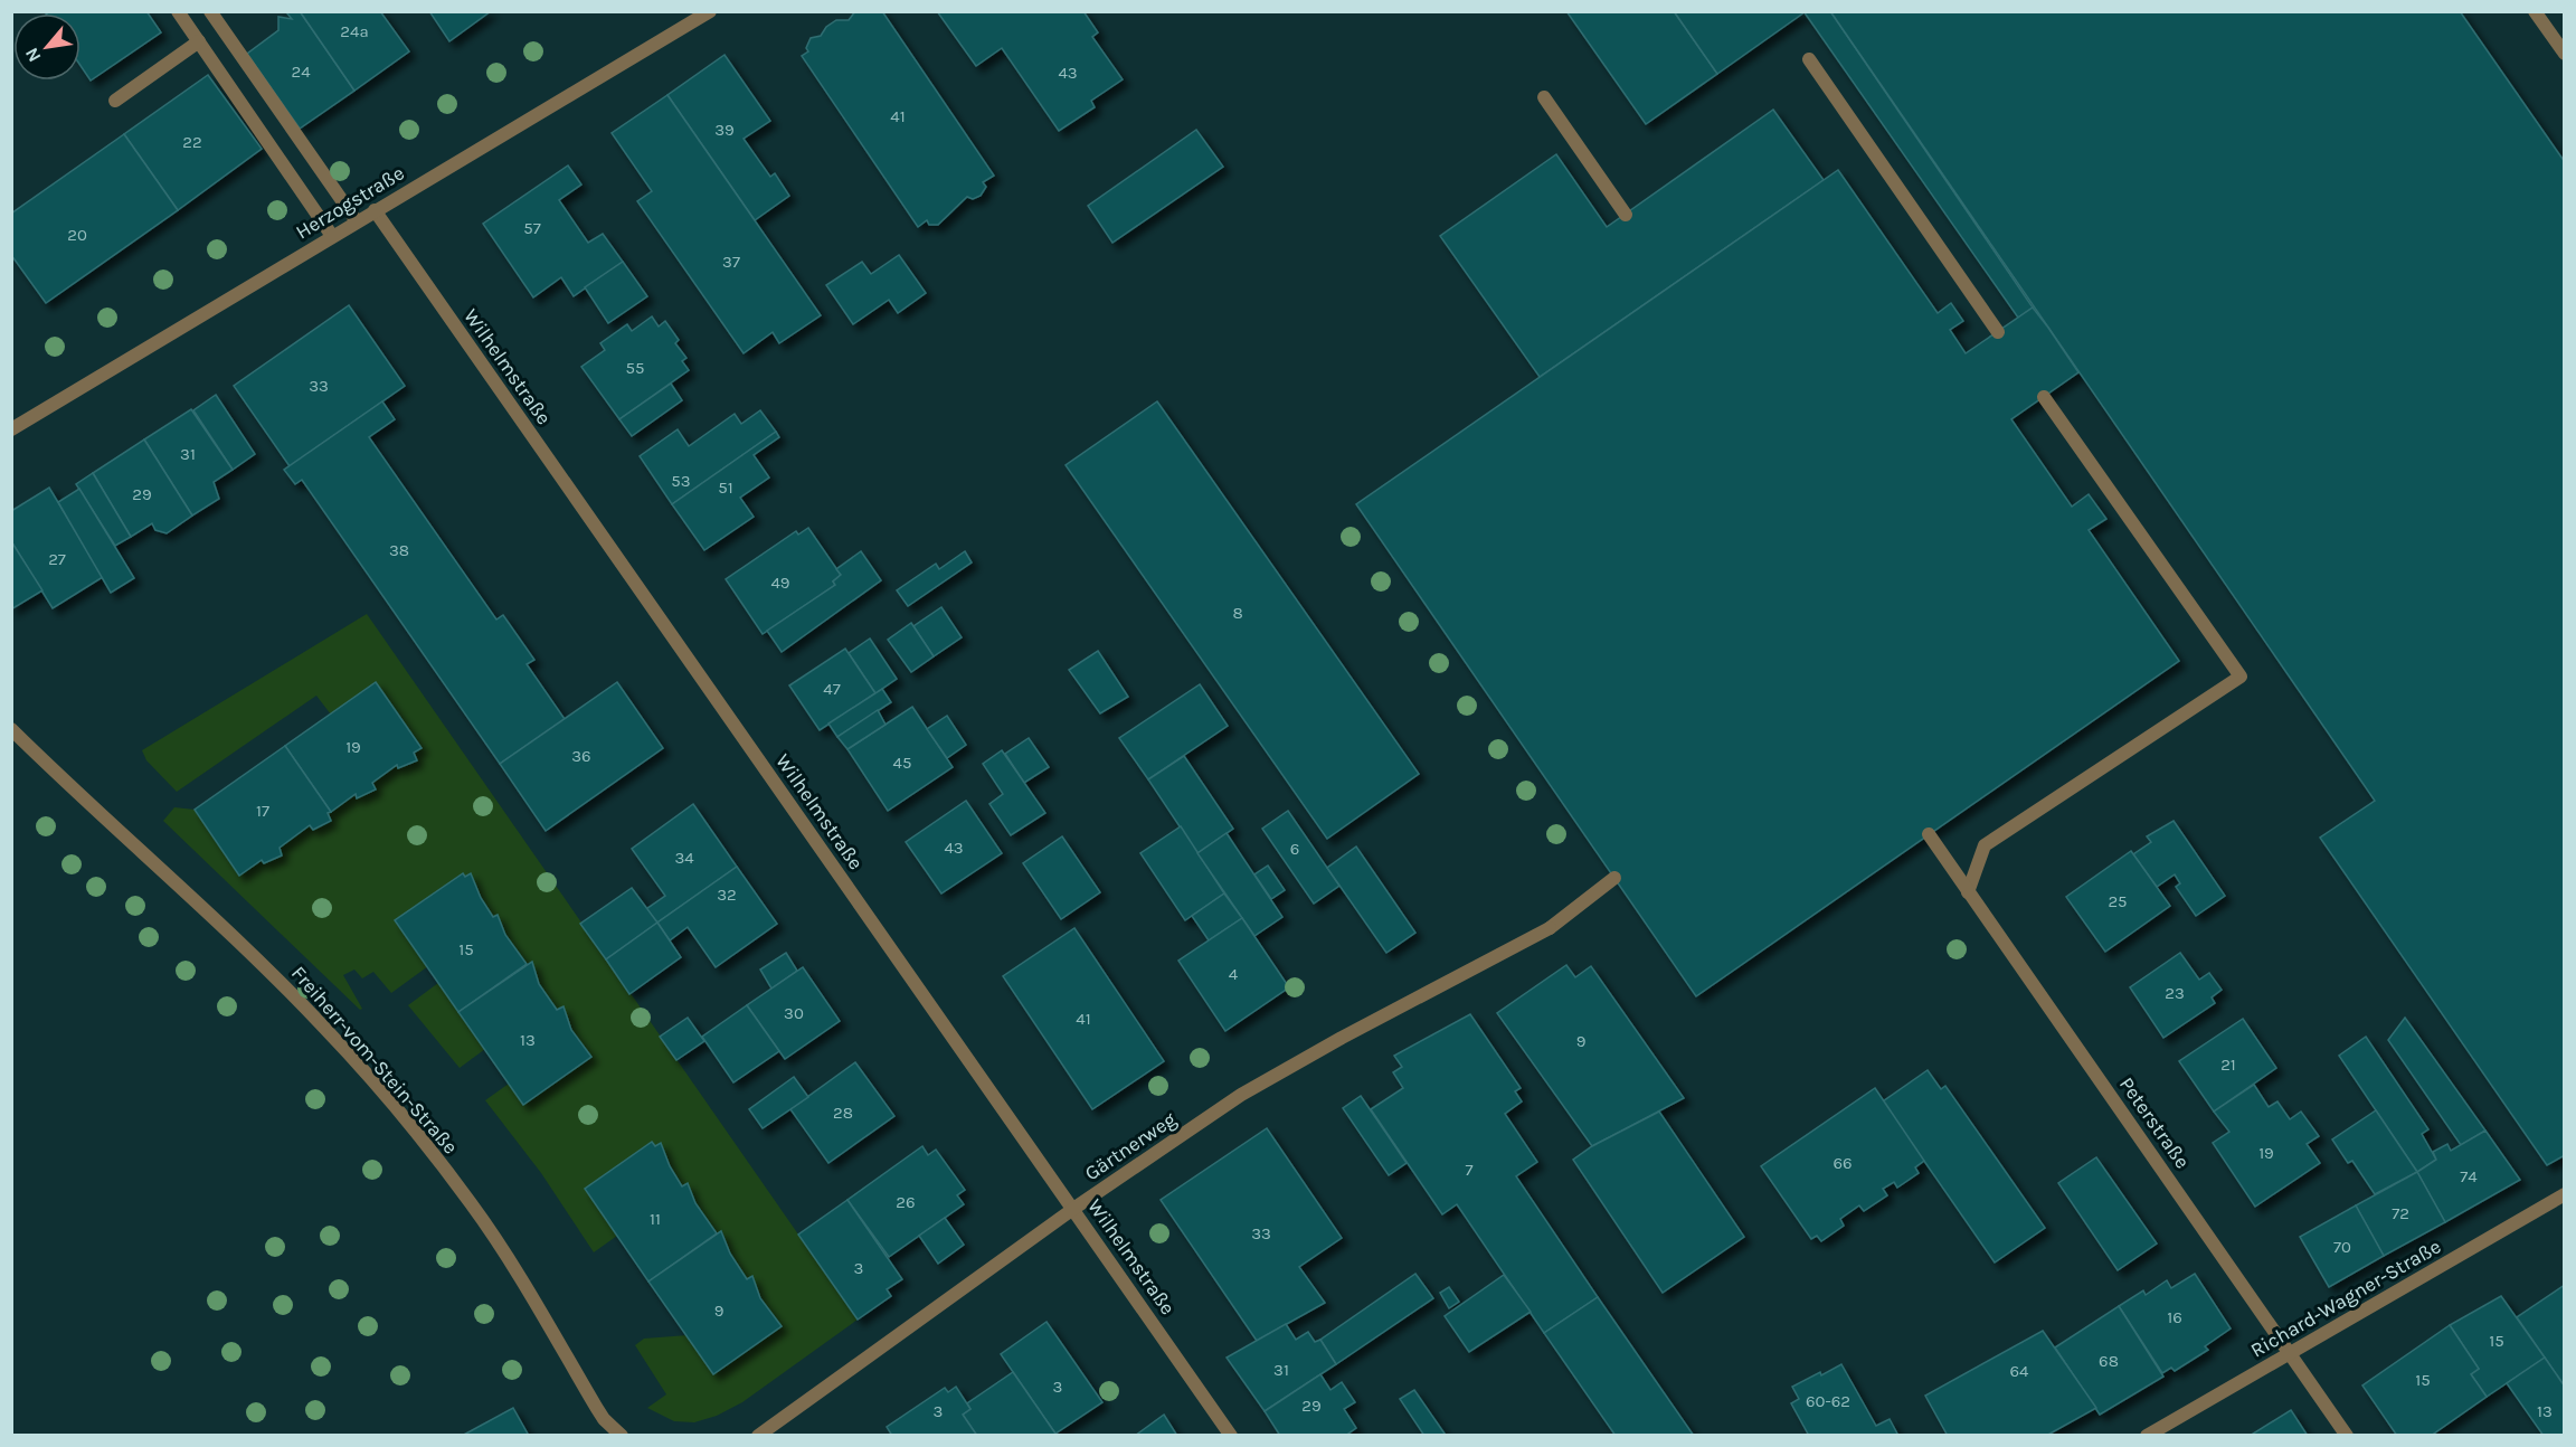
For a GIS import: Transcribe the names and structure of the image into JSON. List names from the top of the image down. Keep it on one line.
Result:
{"streets":{"street":["Herzogstraße","Wilhelmstraße","Freiherr-vom-Stein-Straße","Peterstraße","Gärtnerweg","Richard-Wagner-Straße"]},"crossings":[["Herzogstraße","Wilhelmstraße"],["Wilhelmstraße","Gärtnerweg"],["Peterstraße","Richard-Wagner-Straße"]],"house_numbers":["24a","24","43","41","39","22","57","20","37","55","33","31","53","51","29","38","27","49","8","47","19","36","45","17","43","6","34","32","25","15","4","23","30","41","13","9","21","28","19","66","7","74","26","72","11","33","70","3","9","16","15","68","31","64","15","3","60-62","29","3","13"],"north":"bottom left"}
